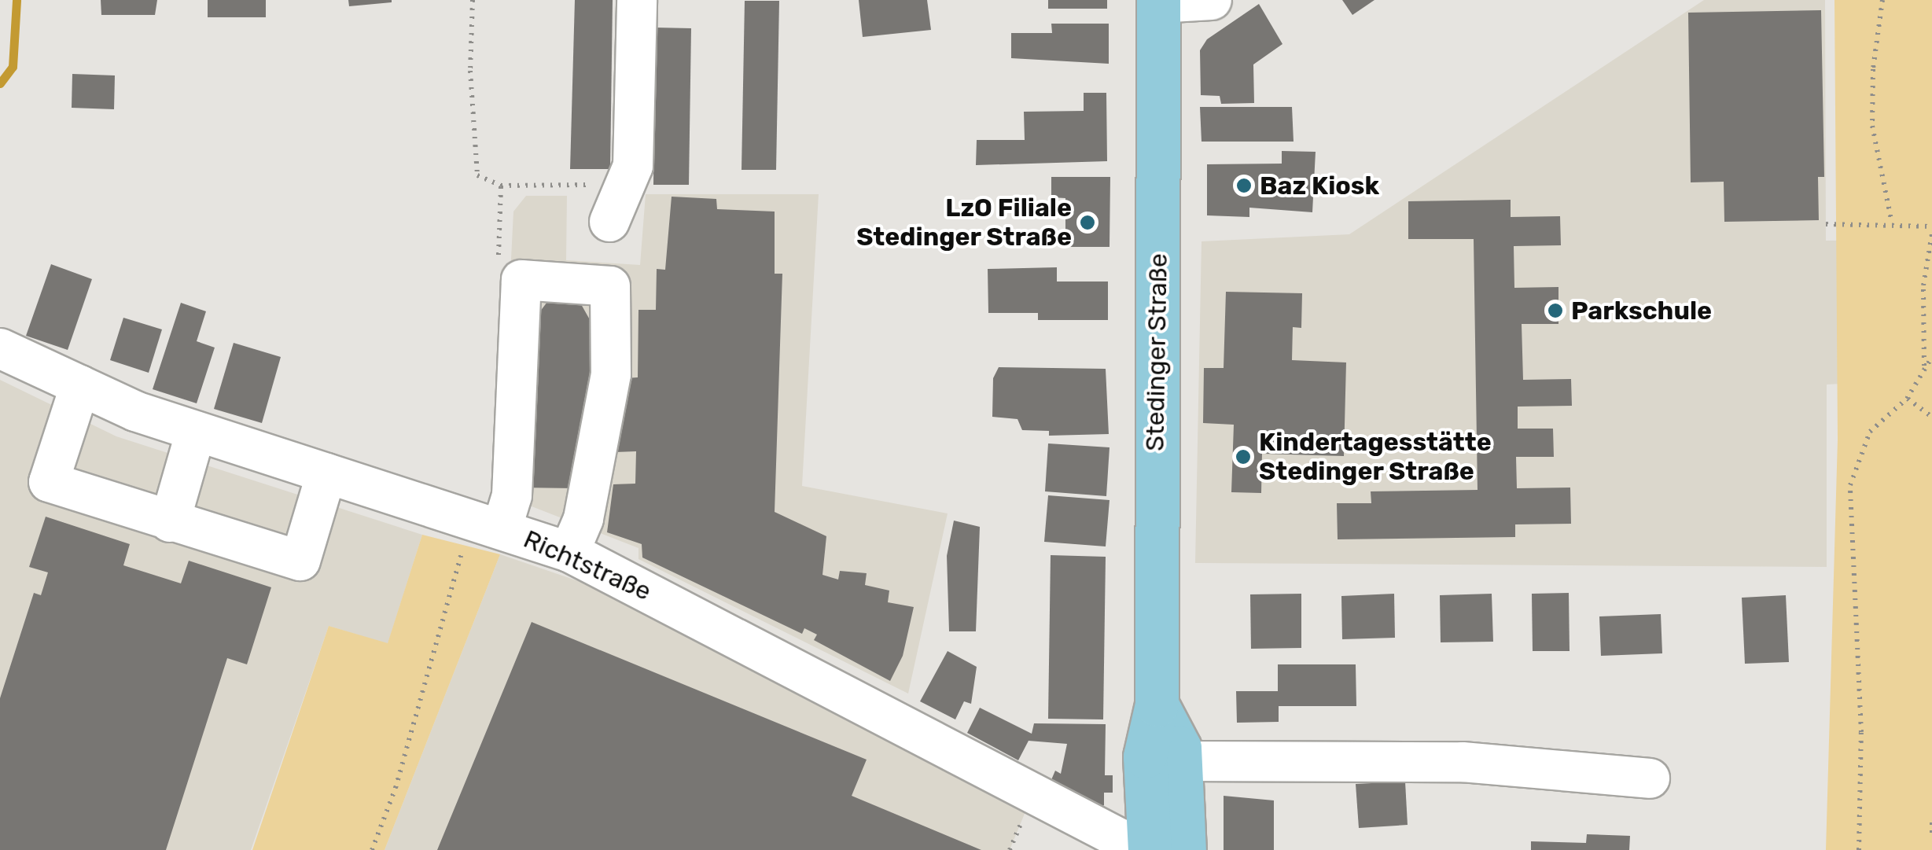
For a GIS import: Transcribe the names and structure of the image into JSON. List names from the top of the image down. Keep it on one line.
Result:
{"streets":{"main road":["Stedinger Straße"],"street":["Richtstraße"]},"crossings":[["Stedinger Straße","Richtstraße"]],"places":["Baz Kiosk","LzO Filiale Stedinger Straße","Parkschule","Kindertagesstätte Stedinger Straße"]}
